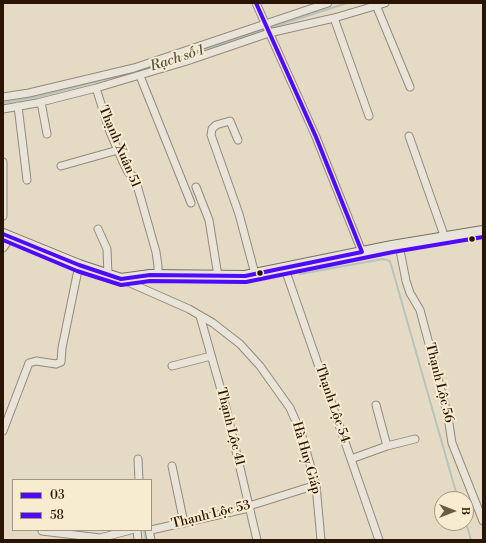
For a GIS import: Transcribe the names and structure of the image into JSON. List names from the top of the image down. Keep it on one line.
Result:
{"streets":{"street":["Thạnh Xuân 51","Thạnh Lộc 56","Thạnh Lộc 54","Thạnh Lộc 41","Hà Huy Giáp","Thạnh Lộc 53"]},"crossings":[["Thạnh Lộc 41","Hà Huy Giáp"],["Thạnh Lộc 41","Thạnh Lộc 53"],["Hà Huy Giáp","Thạnh Lộc 53"]],"water":["Rạch số 1"],"lines":["transit line 03","transit line 58"],"legend":["03","58"],"north":"right"}
